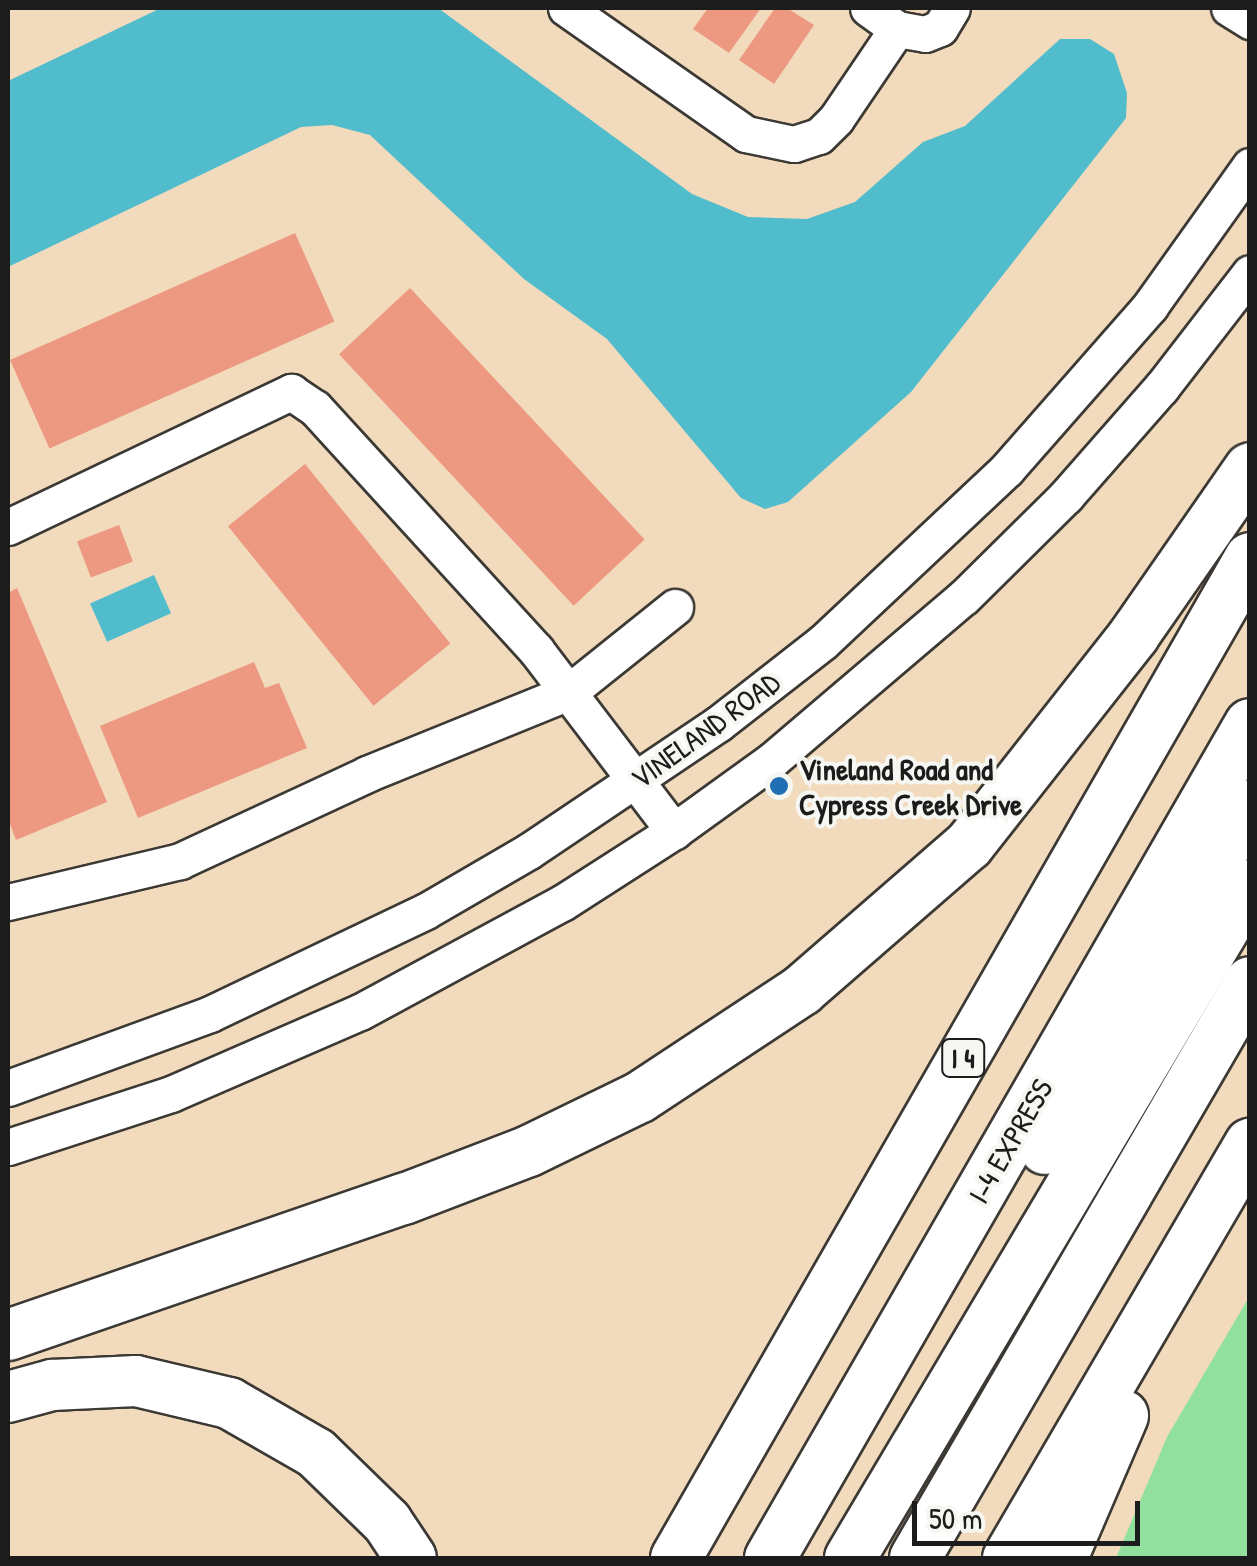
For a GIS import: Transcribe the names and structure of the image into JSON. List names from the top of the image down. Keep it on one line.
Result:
{"streets":{"highway":["I 4","I-4 EXPRESS"],"street":["VINELAND ROAD"]},"places":["Vineland Road and Cypress Creek Drive"],"scale_bar":"50 m"}
